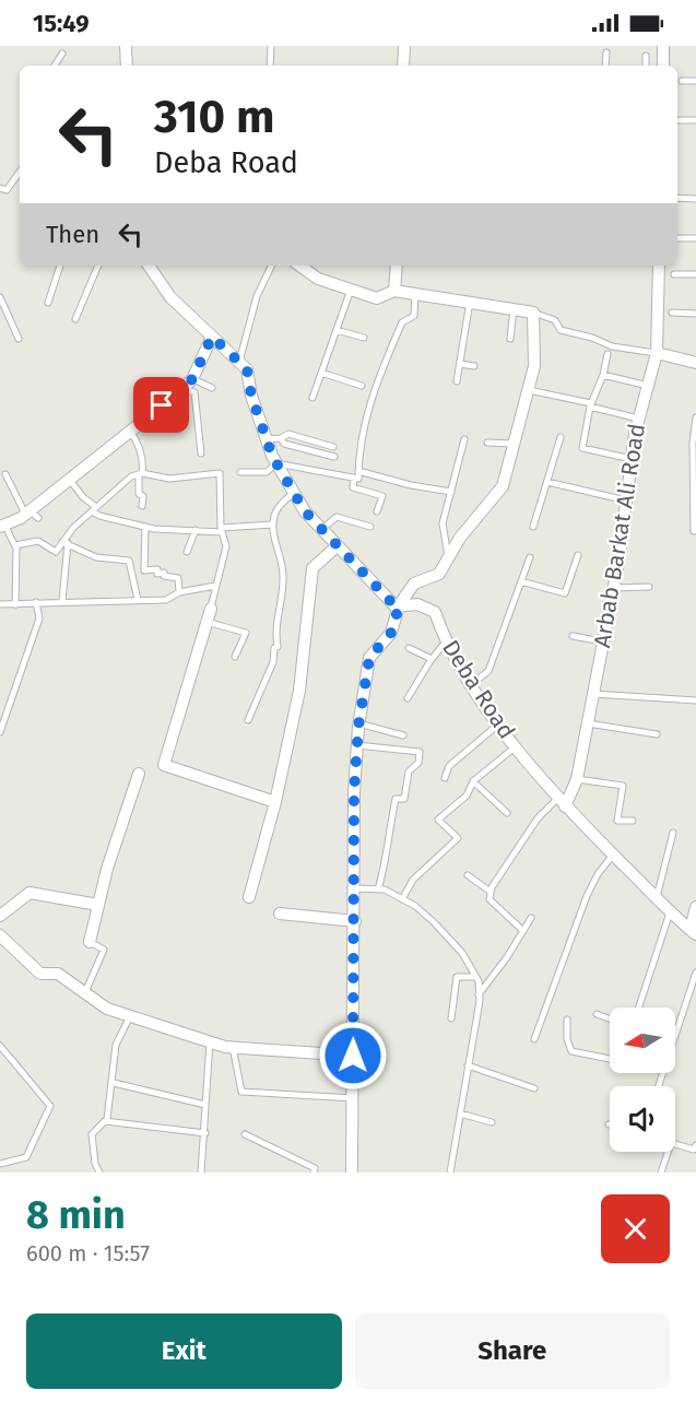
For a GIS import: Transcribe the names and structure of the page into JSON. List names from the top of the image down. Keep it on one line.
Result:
{"streets":{"street":["Arbab Barkat Ali Road","Deba Road"]},"crossings":[["Arbab Barkat Ali Road","Deba Road"]],"north":"left","page":{"status":"15:49","turn":["310 m","Deba Road"],"then":"Then","heading":["8 min","600 m · 15:57"],"buttons":["Exit","Share"]}}
